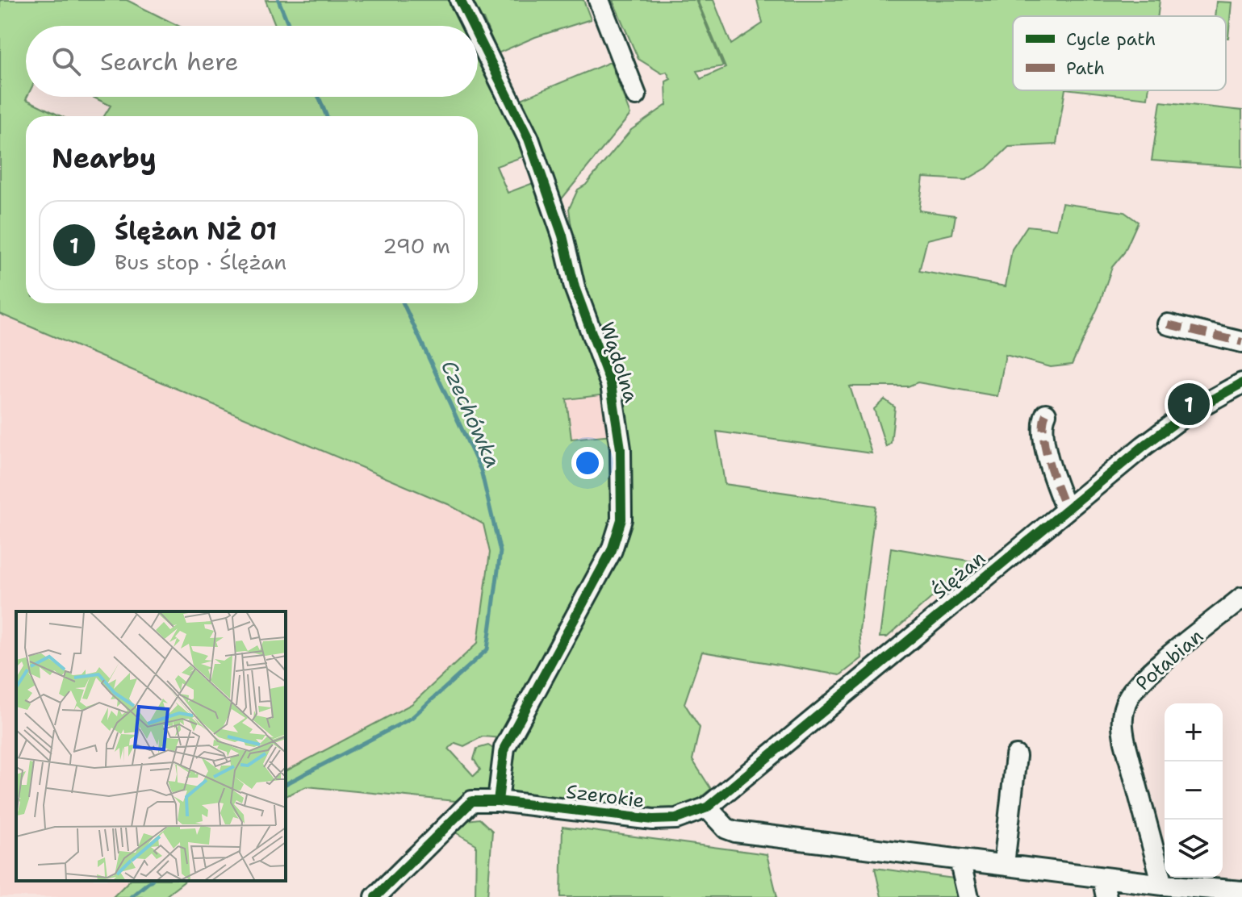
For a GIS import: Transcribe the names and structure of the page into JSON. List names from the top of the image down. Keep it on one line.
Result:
{"streets":{"street":["Wądolna","Ślężan","Połabian","Szerokie"]},"crossings":[["Wądolna","Szerokie"],["Ślężan","Szerokie"]],"water":["Czechówka"],"legend":["Cycle path","Path"],"page":{"search":"Search here","heading":"Nearby","list":[{"mark":"1","name":"Ślężan NŻ 01","note":"Bus stop · Ślężan","value":"290 m"}],"pins":"1","map_buttons":["+","−"]}}
